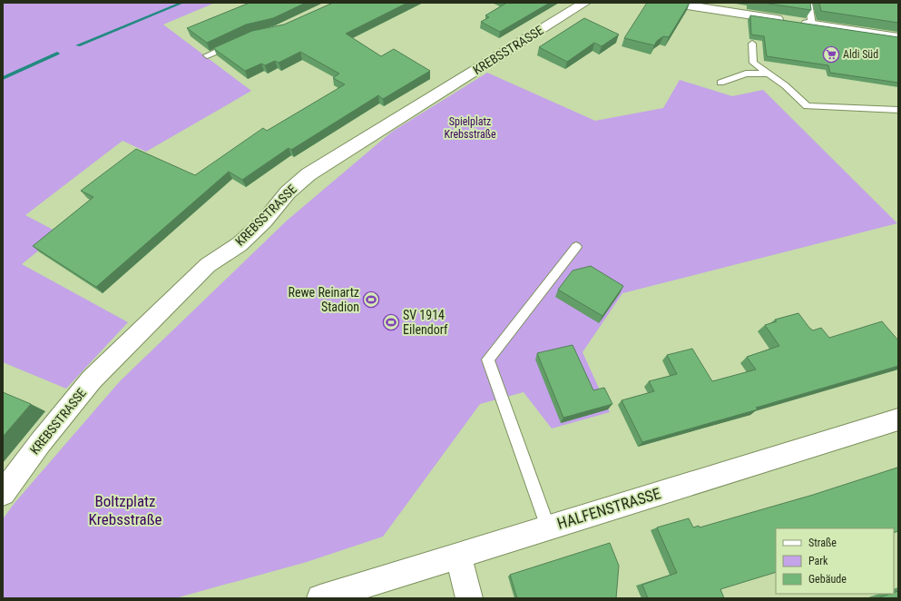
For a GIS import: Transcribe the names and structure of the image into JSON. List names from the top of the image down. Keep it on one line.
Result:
{"streets":{"street":["KREBSSTRASSE","HALFENSTRASSE"]},"parks":["Spielplatz Krebsstraße","Boltzplatz Krebsstraße"],"places":{"supermarket":["Aldi Süd"],"sports":["Rewe Reinartz Stadion","SV 1914 Eilendorf"]},"legend":["Straße","Park","Gebäude"]}
